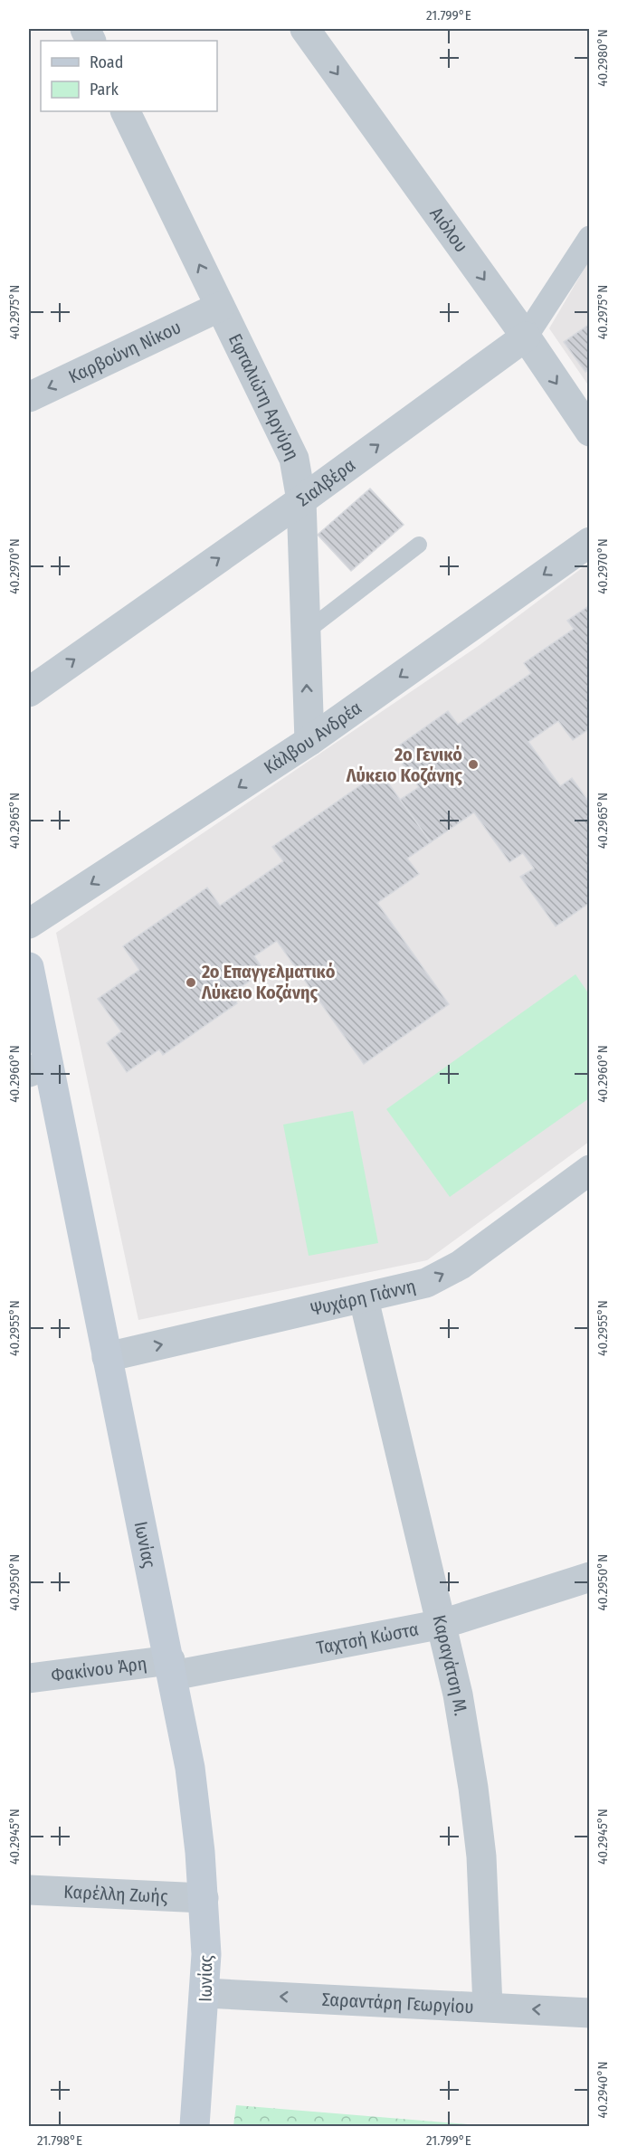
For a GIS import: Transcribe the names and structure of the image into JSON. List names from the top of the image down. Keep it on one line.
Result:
{"streets":{"main road":["Ιωνίας"],"street":["Αιόλου","Καρβούνη Νίκου","Εφταλιώτη Αργύρη","Σιαλβέρα","Κάλβου Ανδρέα","Ψυχάρη Γιάννη","Ταχτσή Κώστα","Καραγάτση Μ.","Φακίνου Άρη","Καρέλλη Ζωής","Σαραντάρη Γεωργίου"]},"crossings":[["Αιόλου","Σιαλβέρα"],["Καρβούνη Νίκου","Εφταλιώτη Αργύρη"],["Εφταλιώτη Αργύρη","Σιαλβέρα"],["Εφταλιώτη Αργύρη","Κάλβου Ανδρέα"],["Ψυχάρη Γιάννη","Ιωνίας"],["Ψυχάρη Γιάννη","Καραγάτση Μ."],["Ιωνίας","Ταχτσή Κώστα"],["Ιωνίας","Φακίνου Άρη"],["Ιωνίας","Καρέλλη Ζωής"],["Ιωνίας","Σαραντάρη Γεωργίου"],["Ταχτσή Κώστα","Καραγάτση Μ."],["Ταχτσή Κώστα","Φακίνου Άρη"],["Καραγάτση Μ.","Σαραντάρη Γεωργίου"]],"one_way":["Αιόλου","Καρβούνη Νίκου","Εφταλιώτη Αργύρη","Σιαλβέρα","Κάλβου Ανδρέα","Ψυχάρη Γιάννη","Σαραντάρη Γεωργίου"],"places":["2ο Γενικό Λύκειο Κοζάνης","2ο Επαγγελματικό Λύκειο Κοζάνης"],"legend":["Road","Park"],"coordinates":["21.799°E","40.2980°N","40.2975°N","40.2970°N","40.2965°N","40.2960°N","40.2955°N","40.2950°N","40.2945°N","40.2940°N","21.798°E"]}
